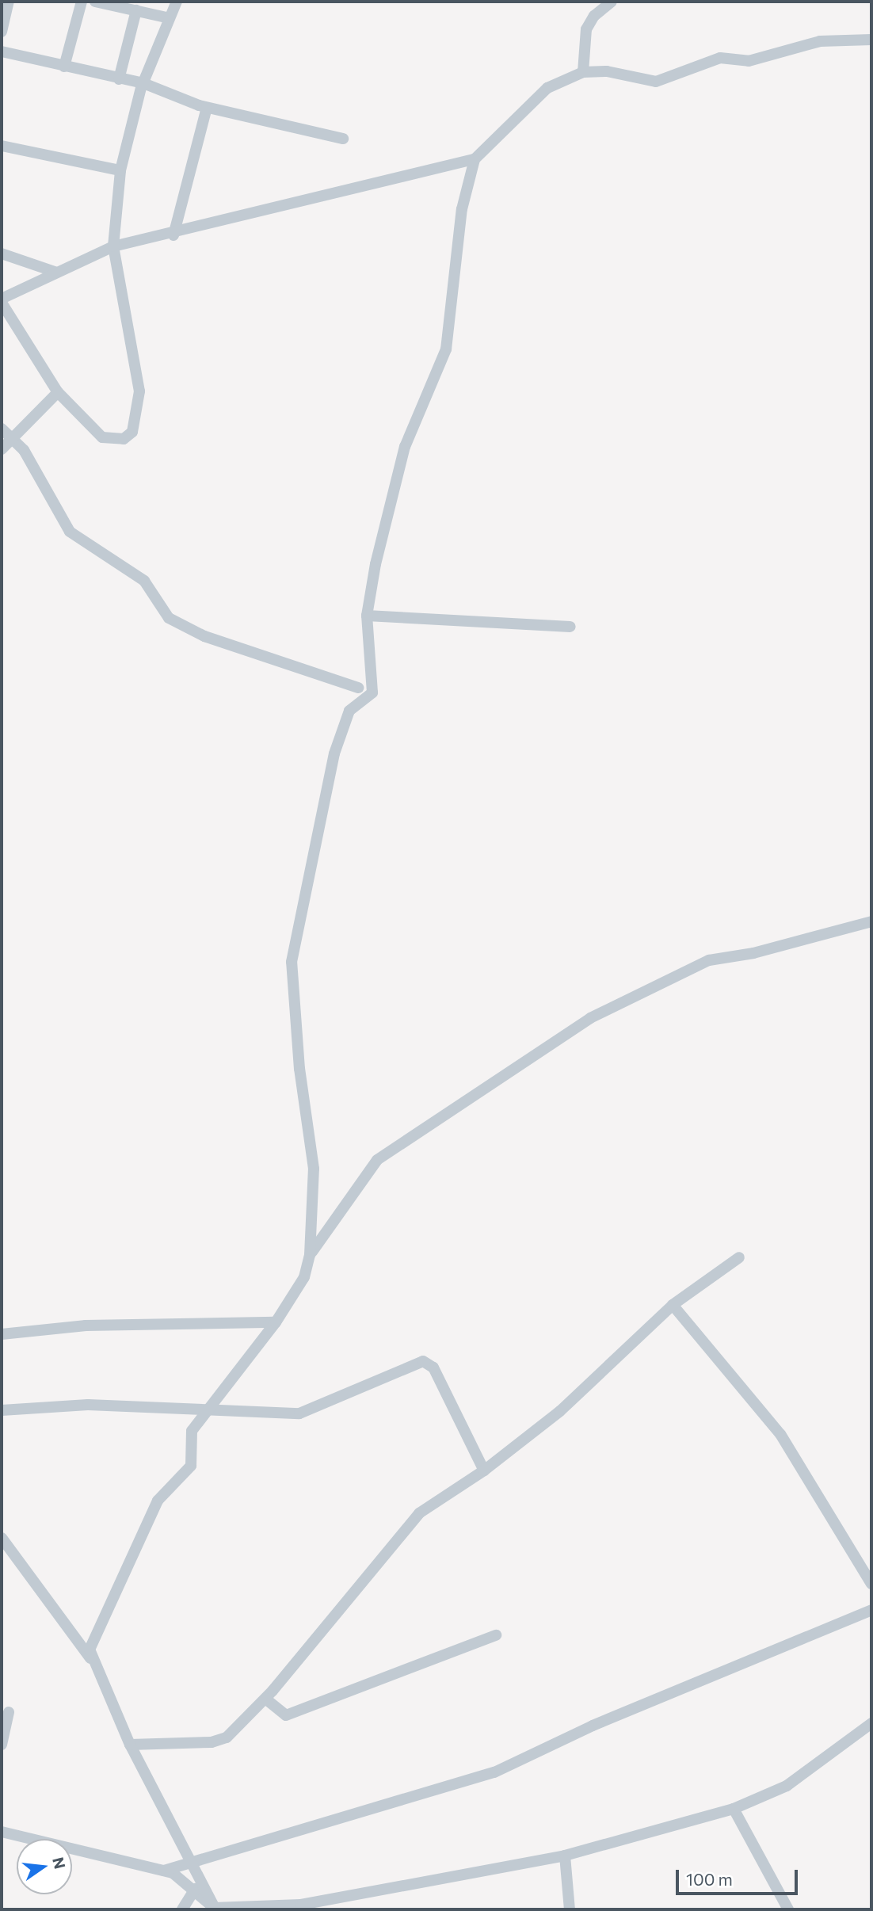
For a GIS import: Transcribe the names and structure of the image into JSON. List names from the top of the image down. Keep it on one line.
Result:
{"scale_bar":"100 m","north":"right"}
